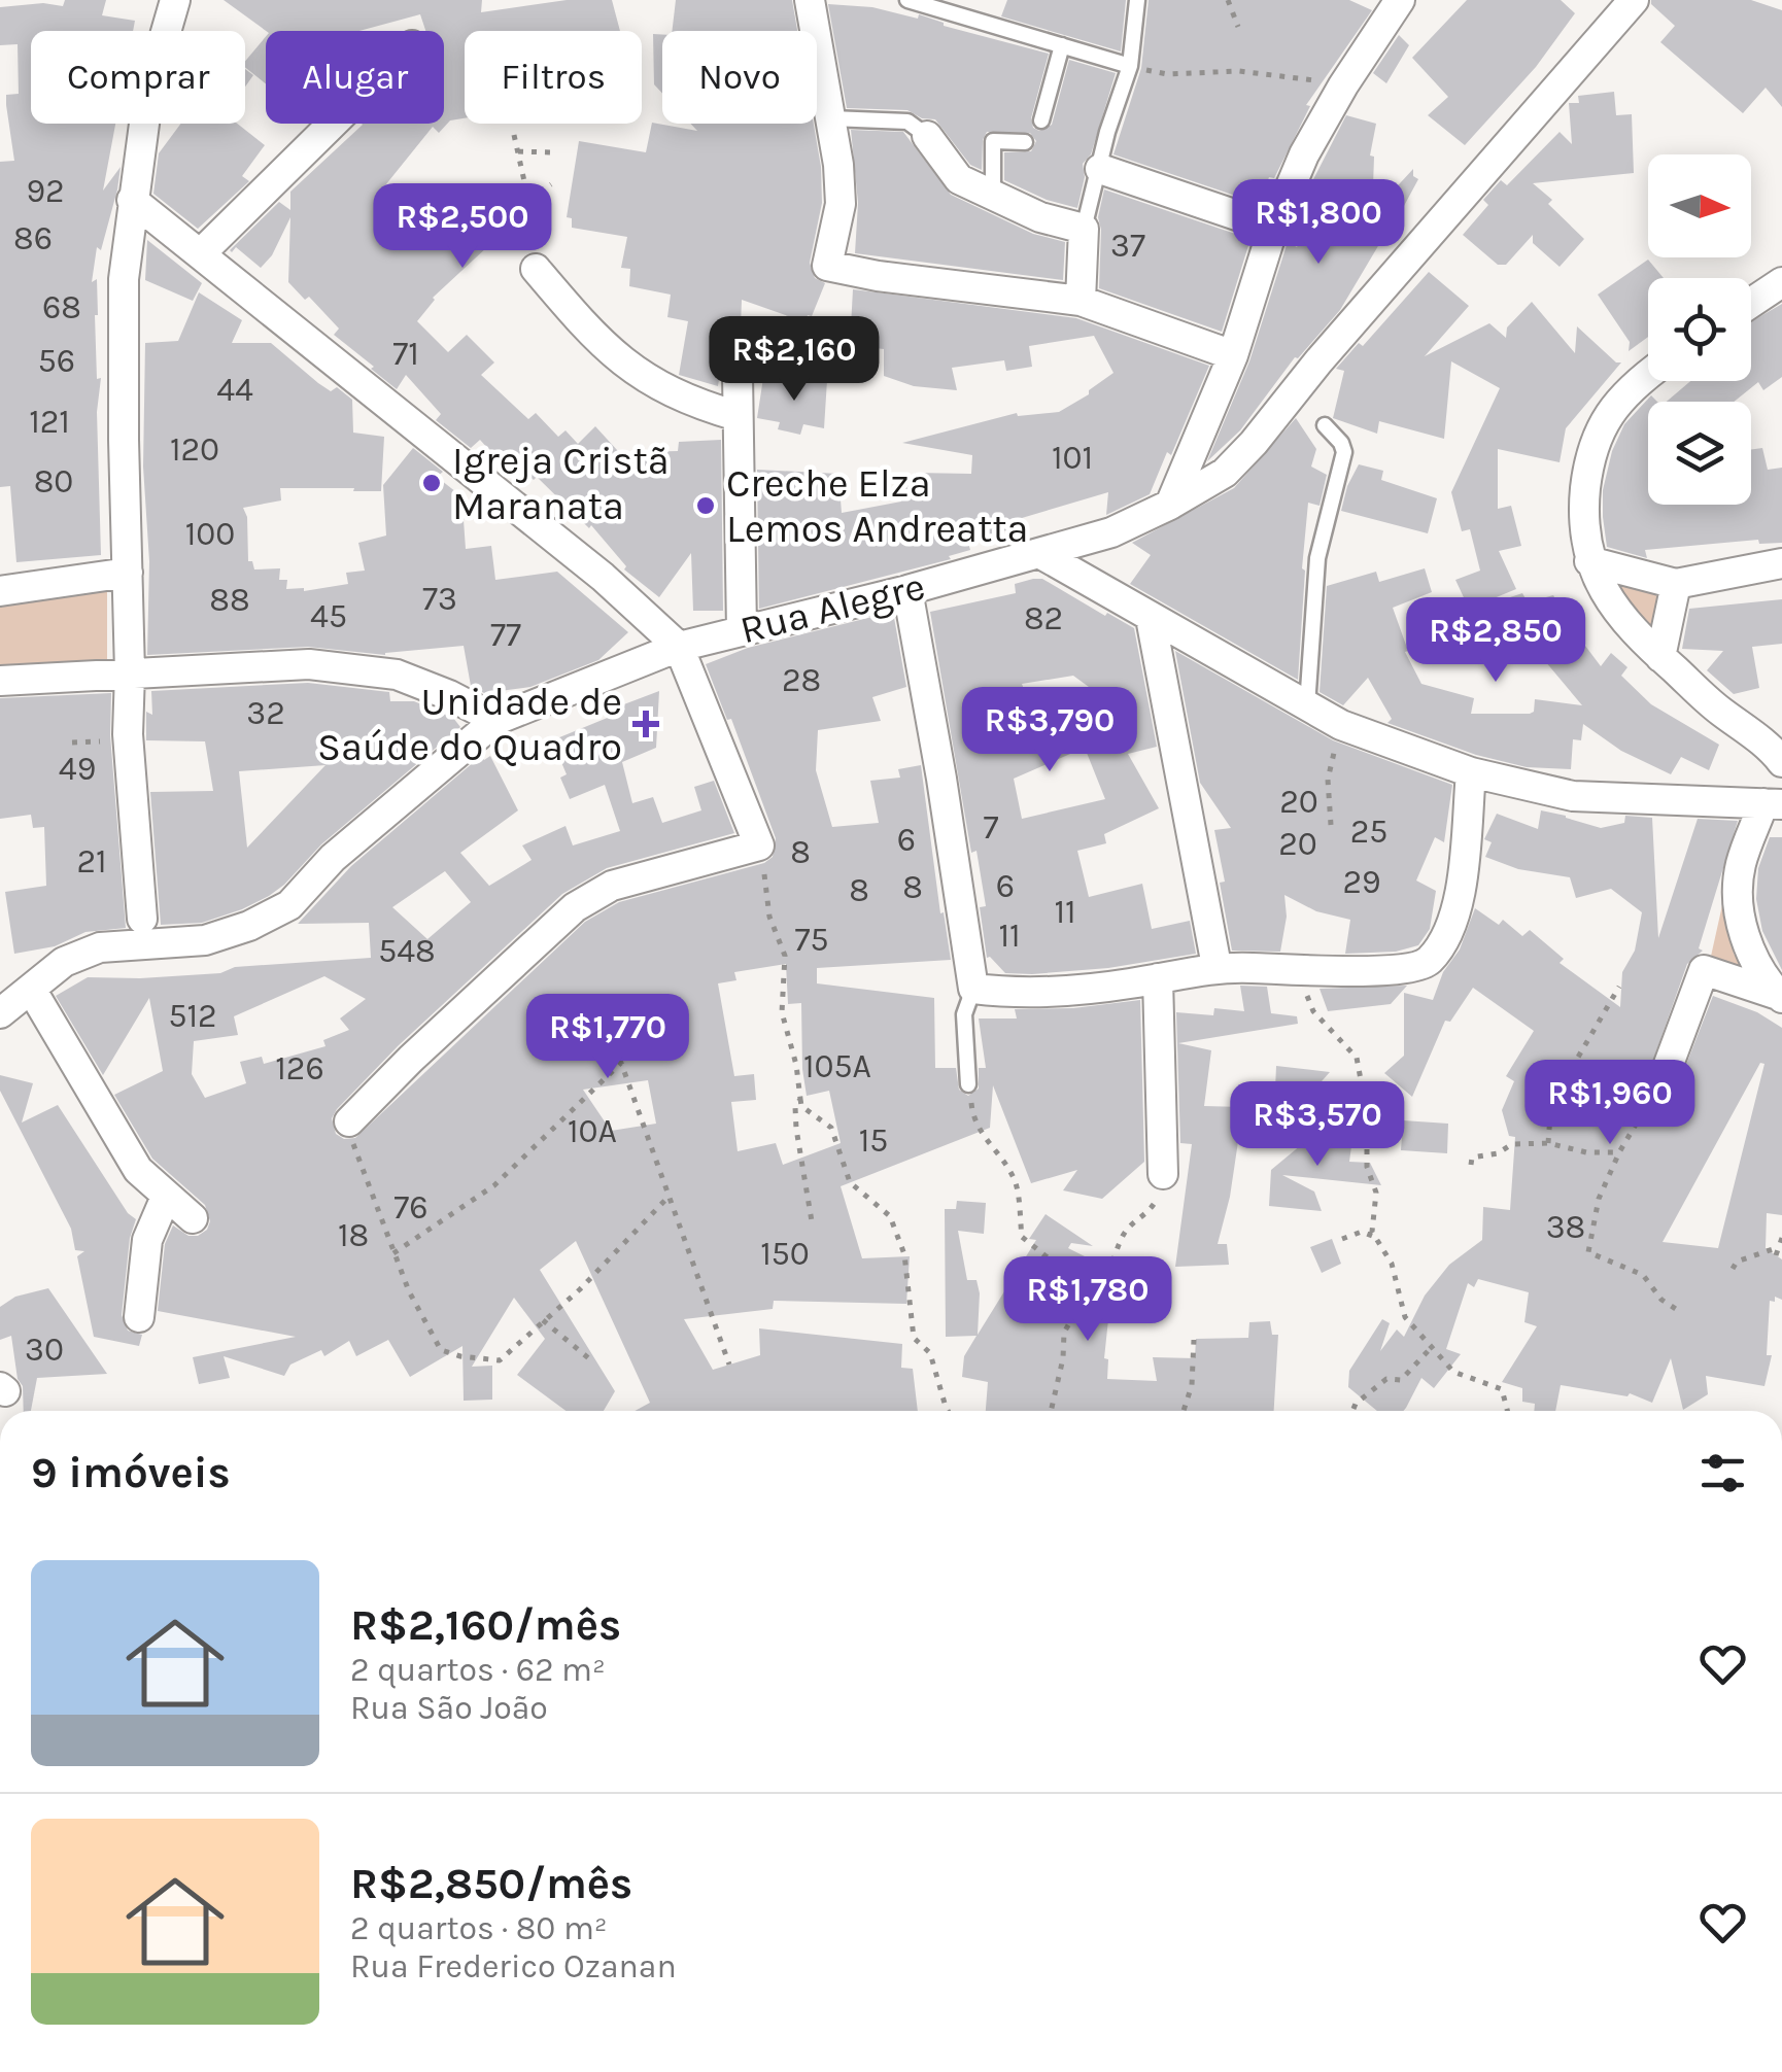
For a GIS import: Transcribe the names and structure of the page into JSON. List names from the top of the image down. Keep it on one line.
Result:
{"streets":{"street":["Rua Alegre"]},"places":{"other":["Igreja Cristã Maranata","Creche Elza Lemos Andreatta"],"health":["Unidade de Saúde do Quadro"]},"house_numbers":["92","86","37","68","71","56","44","121","120","101","80","100","73","88","45","82","77","28","32","49","20","7","25","6","20","8","21","29","6","8","8","11","11","75","548","512","105A","126","10A","15","76","38","18","150","30"],"north":"right","page":{"chip":["Comprar","Alugar","Filtros","Novo"],"price":["R$1,800","R$2,500","R$2,160","R$2,850","R$3,790","R$1,770","R$1,960","R$3,570","R$1,780"],"heading":"9 imóveis","list":[{"name":"R$2,160/mês","note":"2 quartos · 62 m² · Rua São João"},{"name":"R$2,850/mês","note":"2 quartos · 80 m² · Rua Frederico Ozanan"}]}}
